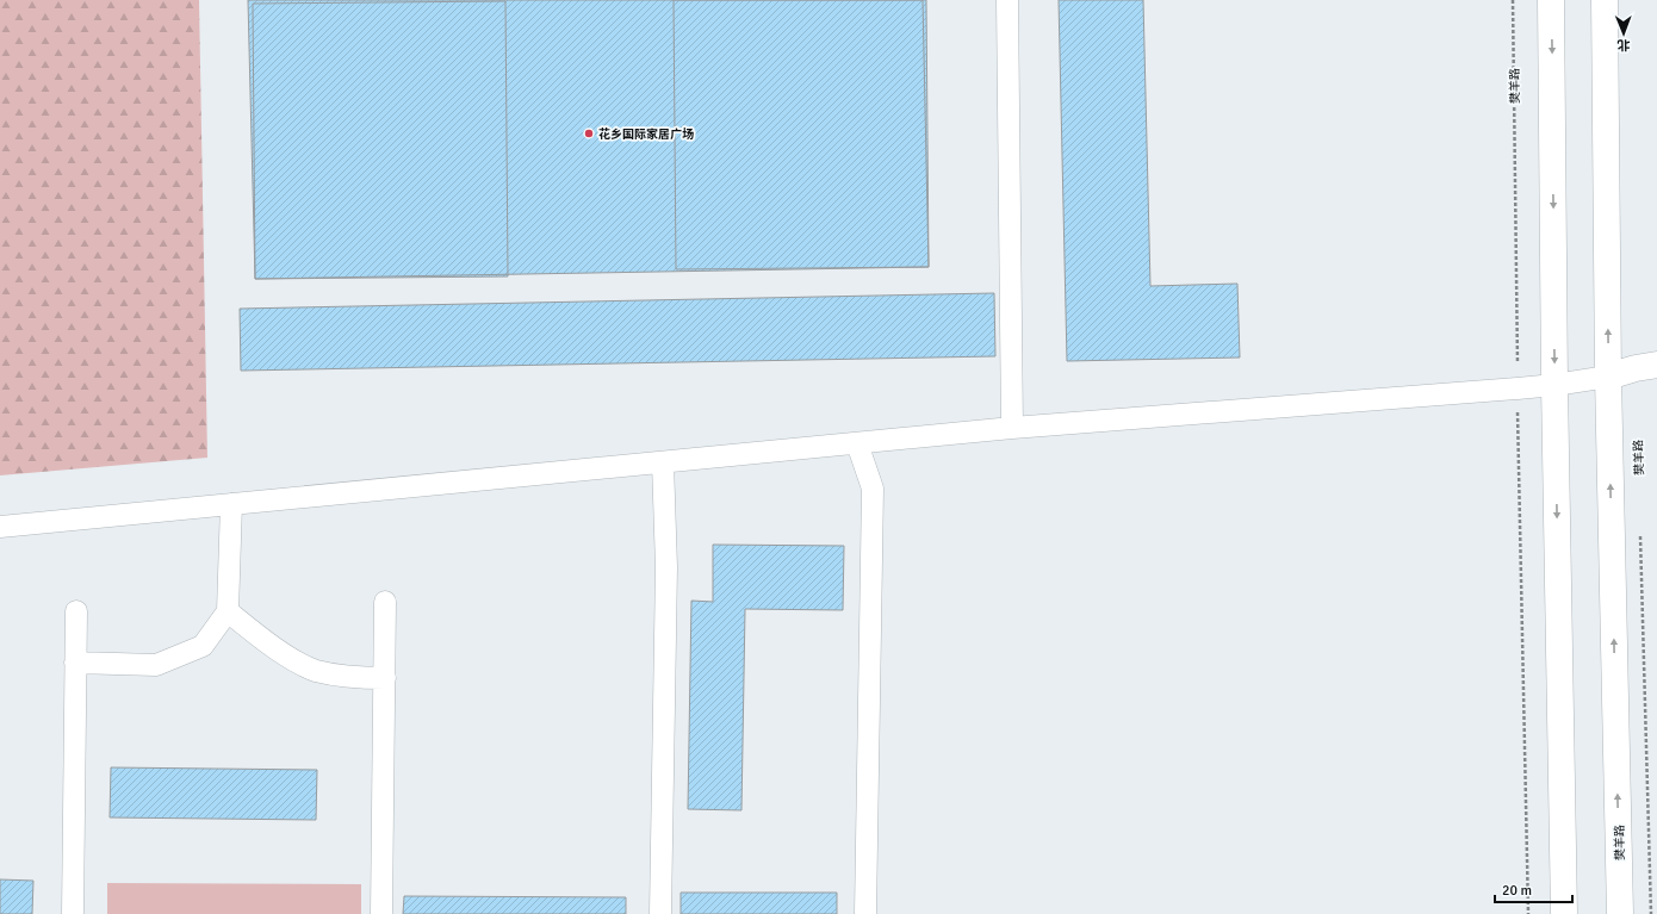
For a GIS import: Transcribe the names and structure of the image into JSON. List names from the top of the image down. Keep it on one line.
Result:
{"streets":{"main road":["樊羊路"]},"places":["花乡国际家居广场"],"scale_bar":"20 m","north":"bottom"}
